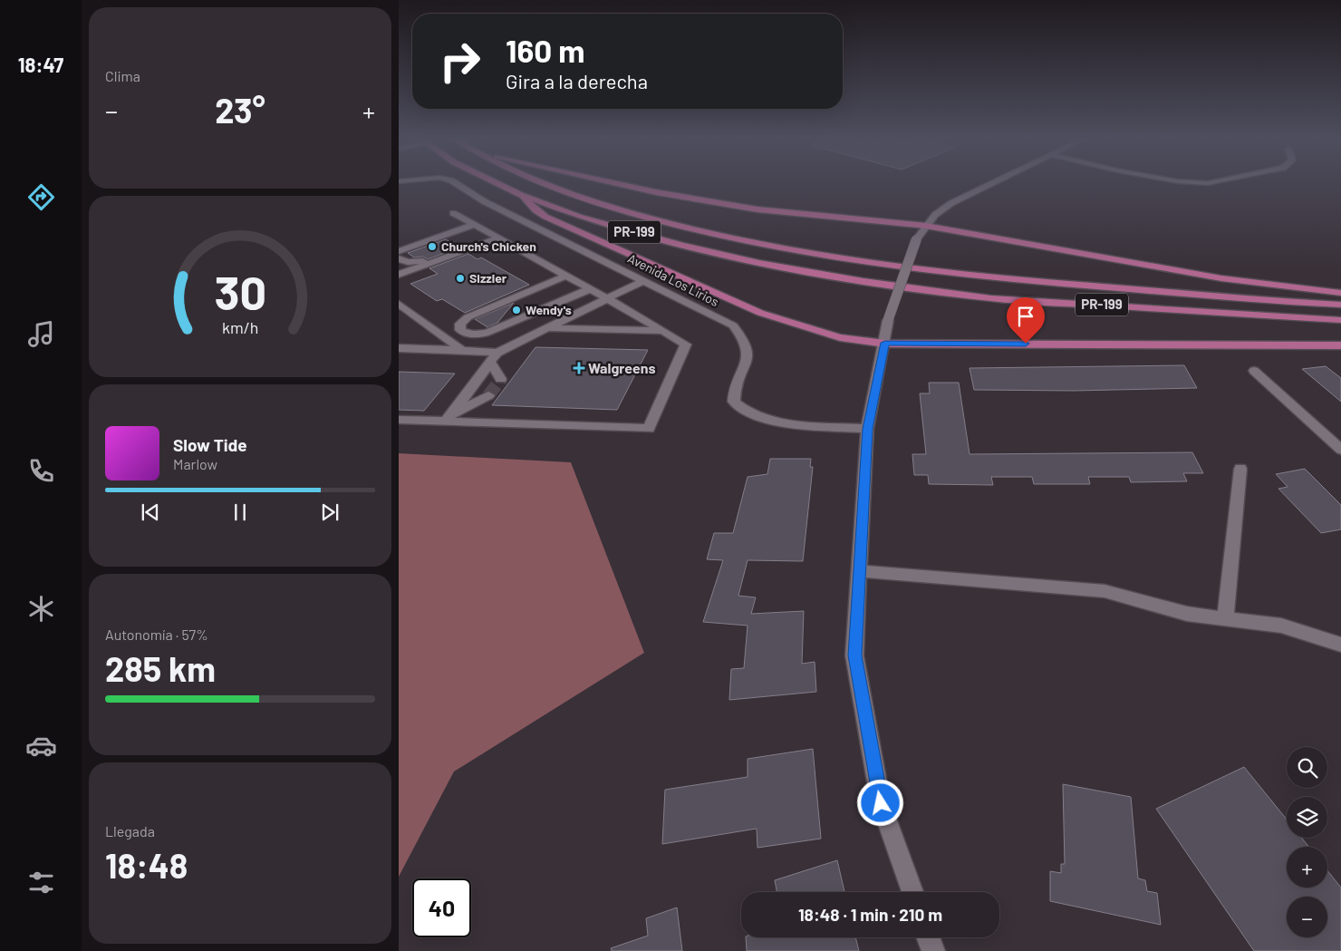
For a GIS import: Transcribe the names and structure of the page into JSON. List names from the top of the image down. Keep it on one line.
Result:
{"streets":{"main road":["PR-199"],"street":["Avenida Los Lirios"]},"places":{"other":["Church's Chicken","Sizzler","Wendy's"],"health":["Walgreens"]},"page":{"tabs":"18:47","tile":["Clima",["Autonomía · 57%","285 km"],["Llegada","18:48"]],"turn":["160 m","Gira a la derecha"],"heat":["−","23°","+"],"song":["Slow Tide","Marlow"],"map_buttons":["+","−"],"limit":"40","trip":"18:48 · 1 min · 210 m","gauge":["30","km/h"]}}
